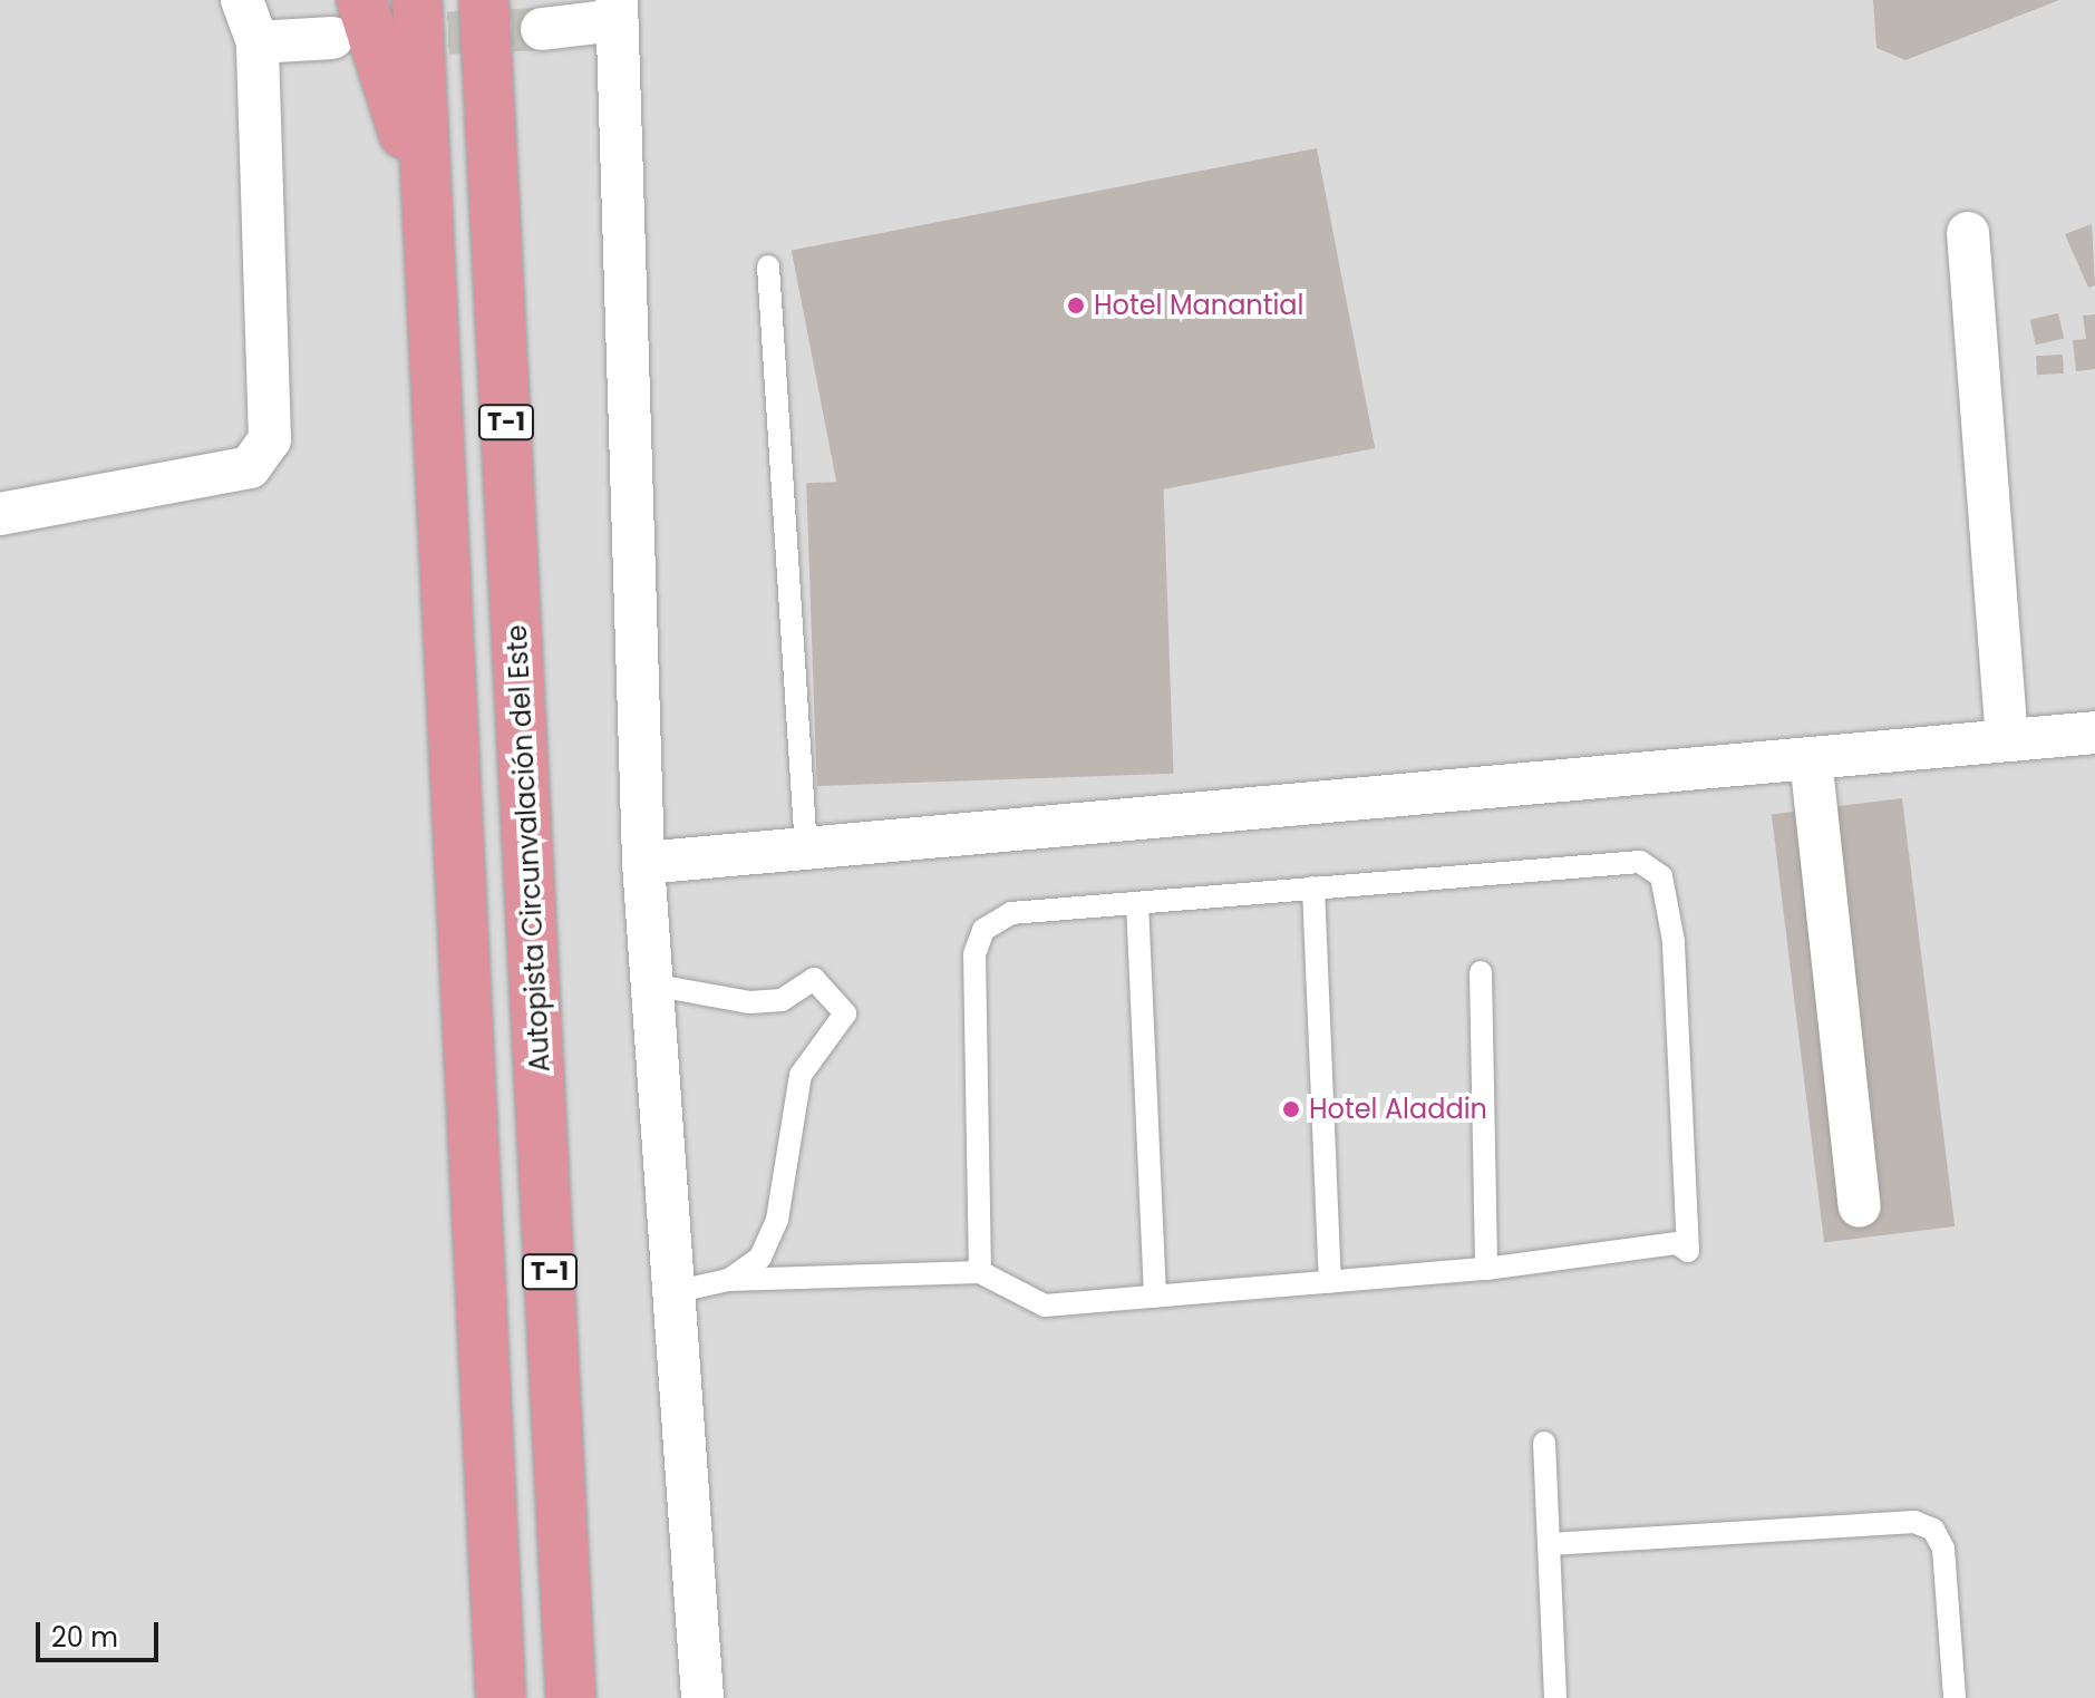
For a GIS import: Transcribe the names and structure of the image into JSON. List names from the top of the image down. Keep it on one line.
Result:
{"streets":{"highway":["T-1","Autopista Circunvalación del Este"]},"places":["Hotel Manantial","Hotel Aladdin"],"scale_bar":"20 m"}
